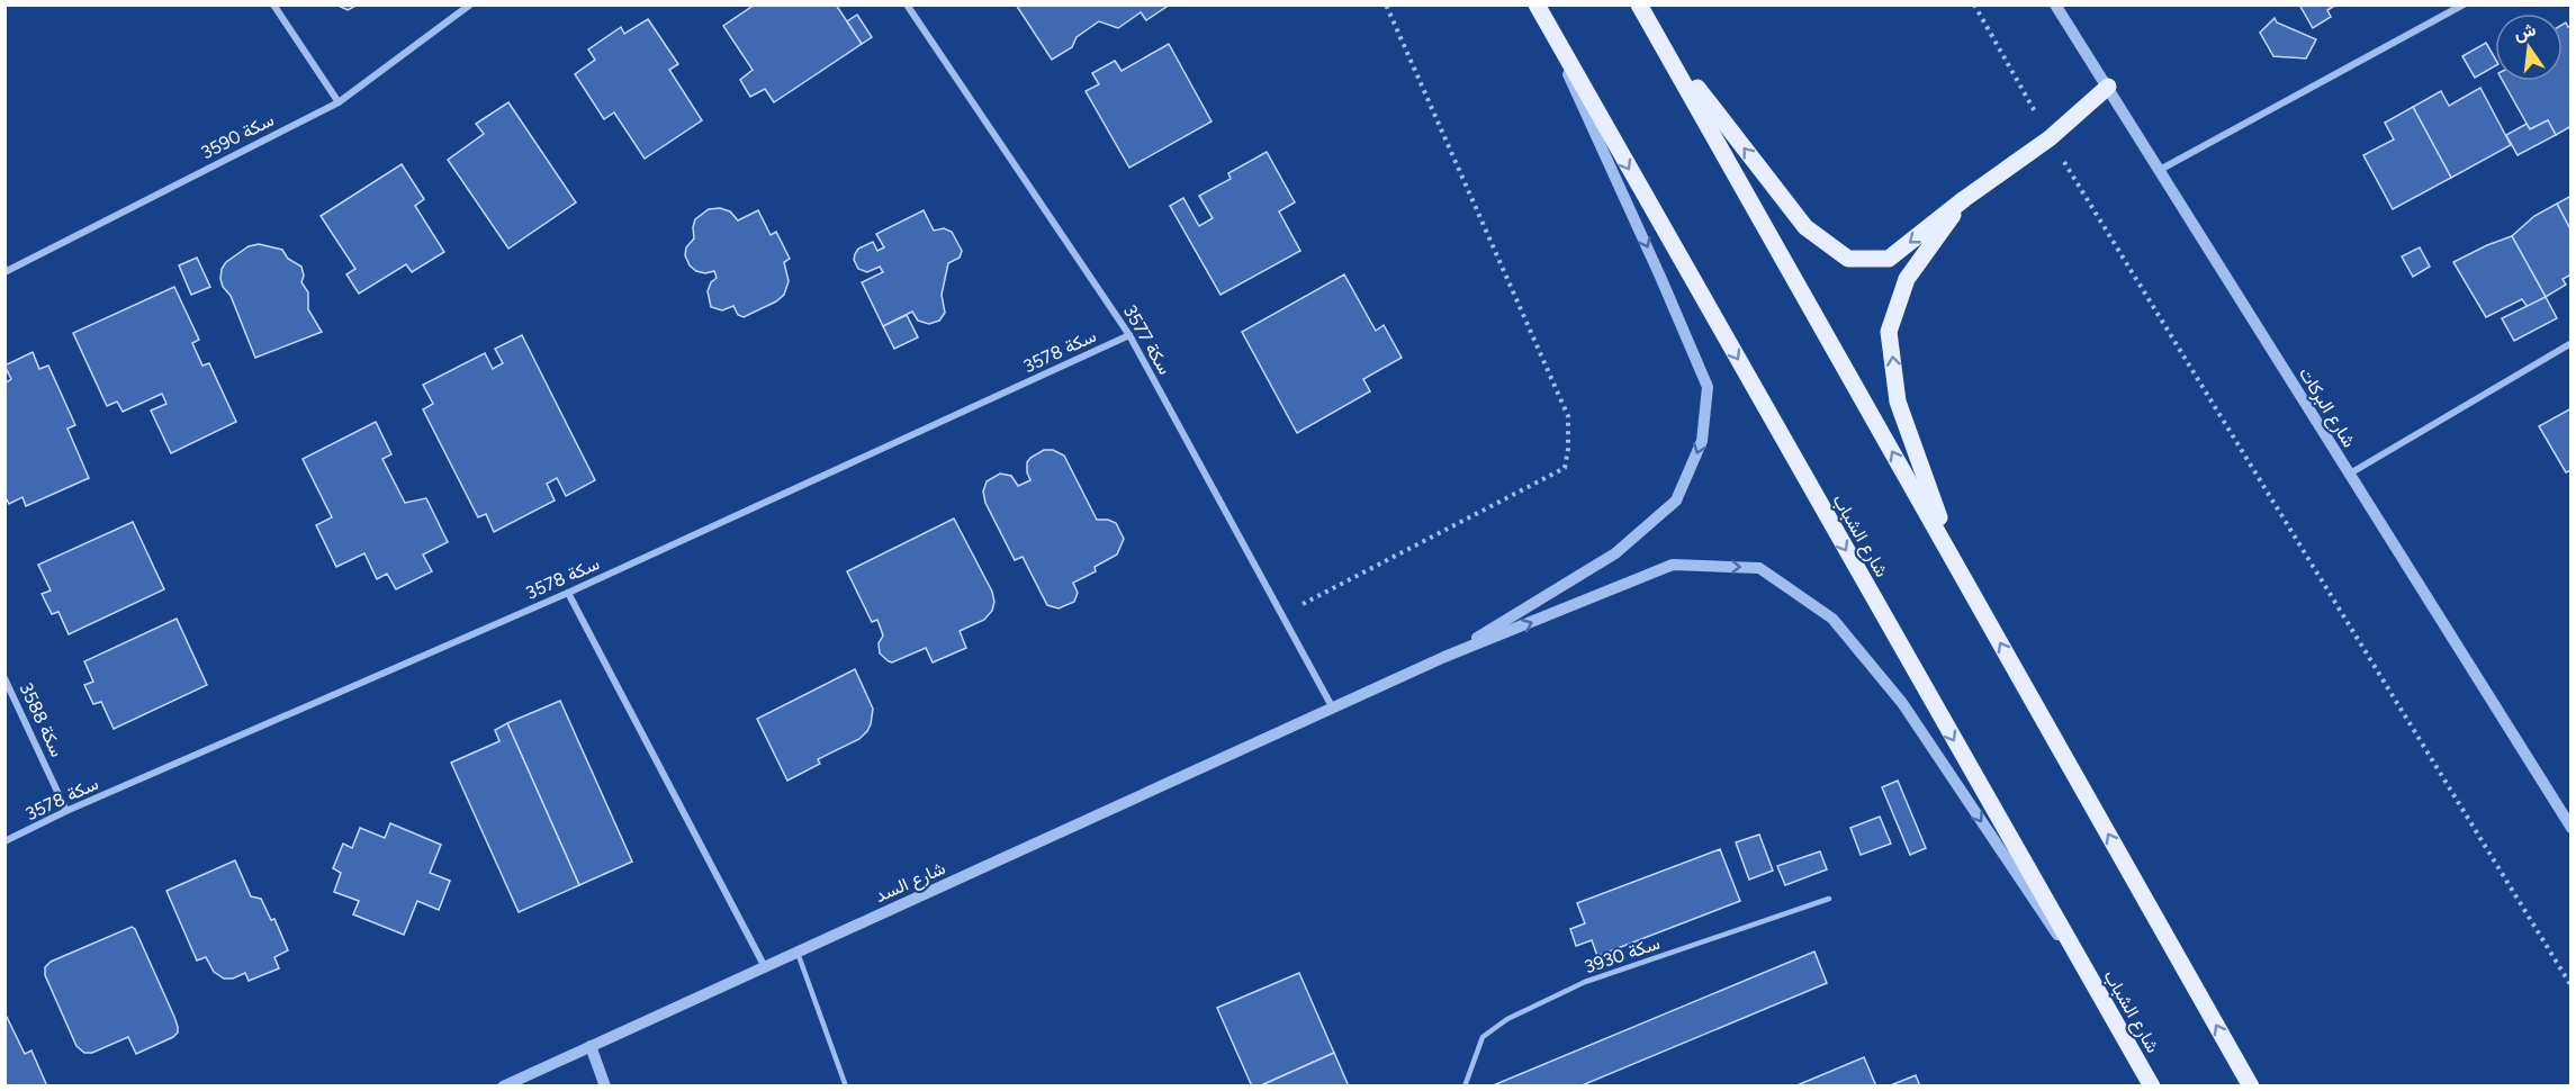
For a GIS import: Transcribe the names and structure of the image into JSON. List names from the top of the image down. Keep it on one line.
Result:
{"streets":{"main road":["شارع الشباب"],"street":["سكة 3590","سكة 3577","سكة 3578","شارع البركات","سكة 3588","شارع السد"],"lane":["سكة 3930"]},"crossings":[["سكة 3577","سكة 3578"],["سكة 3577","شارع السد"],["سكة 3578","سكة 3588"]],"north":"top"}
